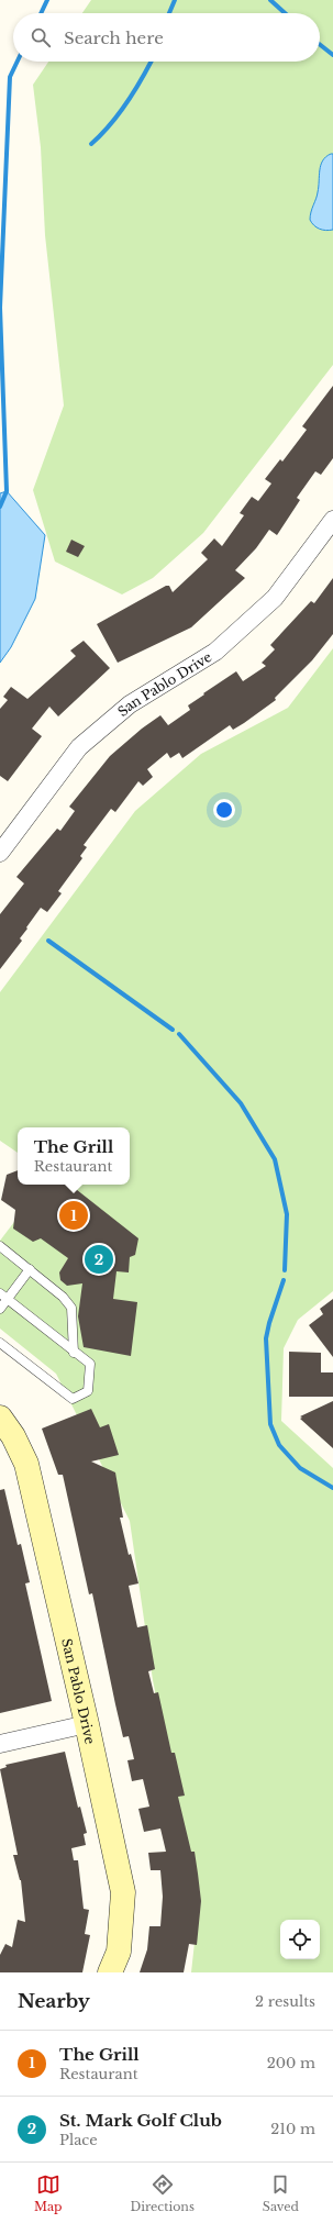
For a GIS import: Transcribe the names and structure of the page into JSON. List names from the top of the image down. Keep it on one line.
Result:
{"streets":{"street":["San Pablo Drive"]},"page":{"search":"Search here","popup":["The Grill","Restaurant"],"pins":["1","2"],"heading":["Nearby","2 results"],"list":[{"mark":"1","name":"The Grill","note":"Restaurant","value":"200 m"},{"mark":"2","name":"St. Mark Golf Club","note":"Place","value":"210 m"}],"nav":["Map","Directions","Saved"]}}
